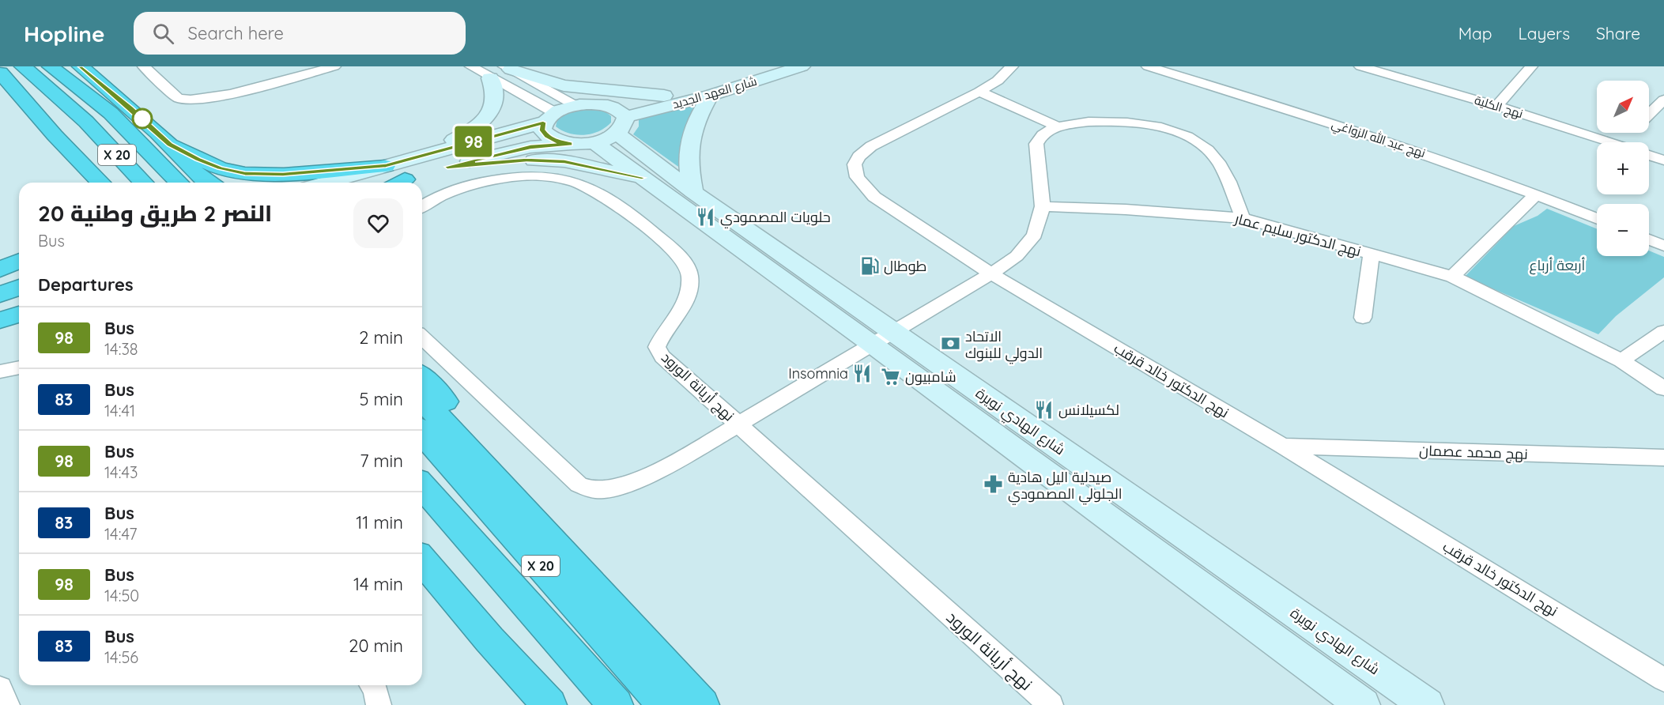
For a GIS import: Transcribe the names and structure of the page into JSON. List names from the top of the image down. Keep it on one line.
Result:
{"streets":{"highway":["X 20"],"main road":["شارع العهد الجديد","شارع الهادي نويرة"],"street":["نهج الكلية","نهج عبد الله الزواغي","نهج الدكتور سليم عمار","نهج الدكتور خالد قرقب","نهج أريانة الورود","نهج محمد عصمان"]},"crossings":[["شارع العهد الجديد","شارع الهادي نويرة"],["نهج الدكتور خالد قرقب","نهج محمد عصمان"],["نهج أريانة الورود","شارع الهادي نويرة"]],"parks":["أربعة أرباع"],"places":{"restaurant":["حلويات المصمودي","Insomnia","لكسيلانس"],"fuel station":["طوطال"],"bank":["الاتحاد الدولي للبنوك"],"supermarket":["شامبيون"],"pharmacy":["صيدلية اليل هادية الجلولي المصمودي"]},"lines":["bus line 98"],"north":"top right","page":{"header":"Hopline","search":"Search here","nav":["Map","Layers","Share"],"on_map":"98","map_buttons":["+","−"],"heading":[["النصر 2 طريق وطنية 20","Bus"],"Departures"],"list":[{"mark":"98","name":"Bus","note":"14:38","value":"2 min"},{"mark":"83","name":"Bus","note":"14:41","value":"5 min"},{"mark":"98","name":"Bus","note":"14:43","value":"7 min"},{"mark":"83","name":"Bus","note":"14:47","value":"11 min"},{"mark":"98","name":"Bus","note":"14:50","value":"14 min"},{"mark":"83","name":"Bus","note":"14:56","value":"20 min"}]}}
